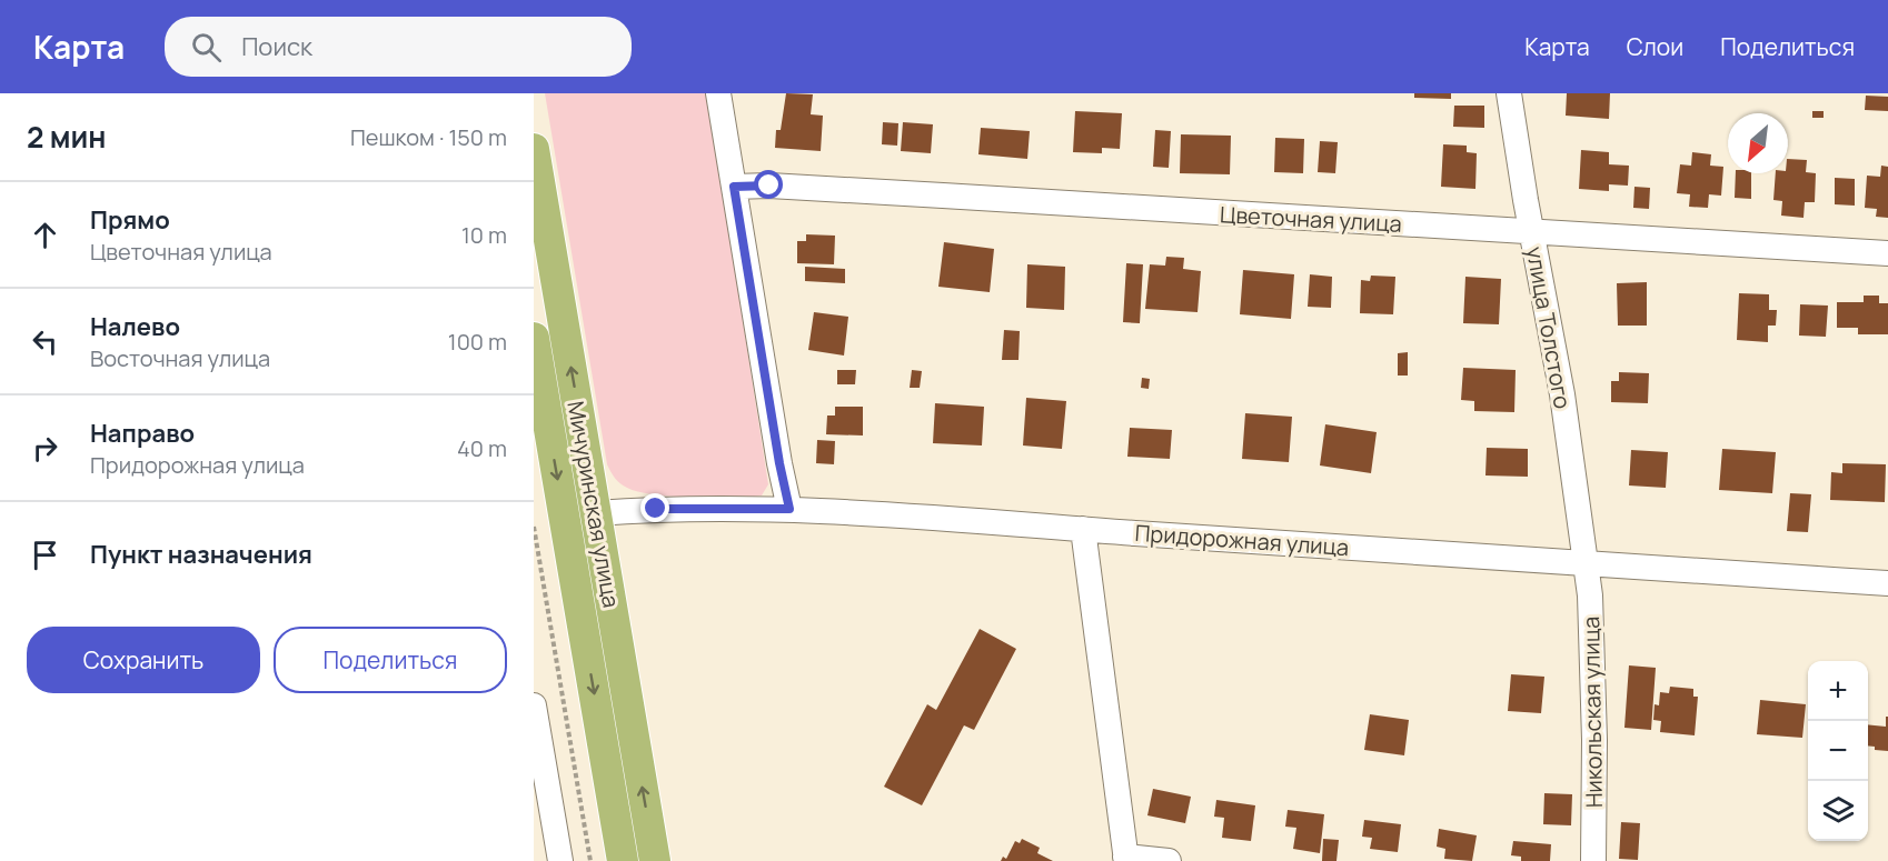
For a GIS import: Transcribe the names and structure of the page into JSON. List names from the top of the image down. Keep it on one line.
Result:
{"streets":{"main road":["Мичуринская улица"],"street":["Цветочная улица","улица Толстого","Придорожная улица","Никольская улица"]},"crossings":[["Цветочная улица","улица Толстого"],["улица Толстого","Придорожная улица"],["улица Толстого","Никольская улица"],["Мичуринская улица","Придорожная улица"],["Придорожная улица","Никольская улица"]],"north":"bottom left","page":{"header":"Карта","search":"Поиск","nav":["Карта","Слои","Поделиться"],"heading":["2 мин","Пешком · 150 m"],"list":[["Прямо","Цветочная улица","10 m"],["Налево","Восточная улица","100 m"],["Направо","Придорожная улица","40 m"],"Пункт назначения"],"buttons":["Сохранить","Поделиться"],"map_buttons":["+","−"]}}
